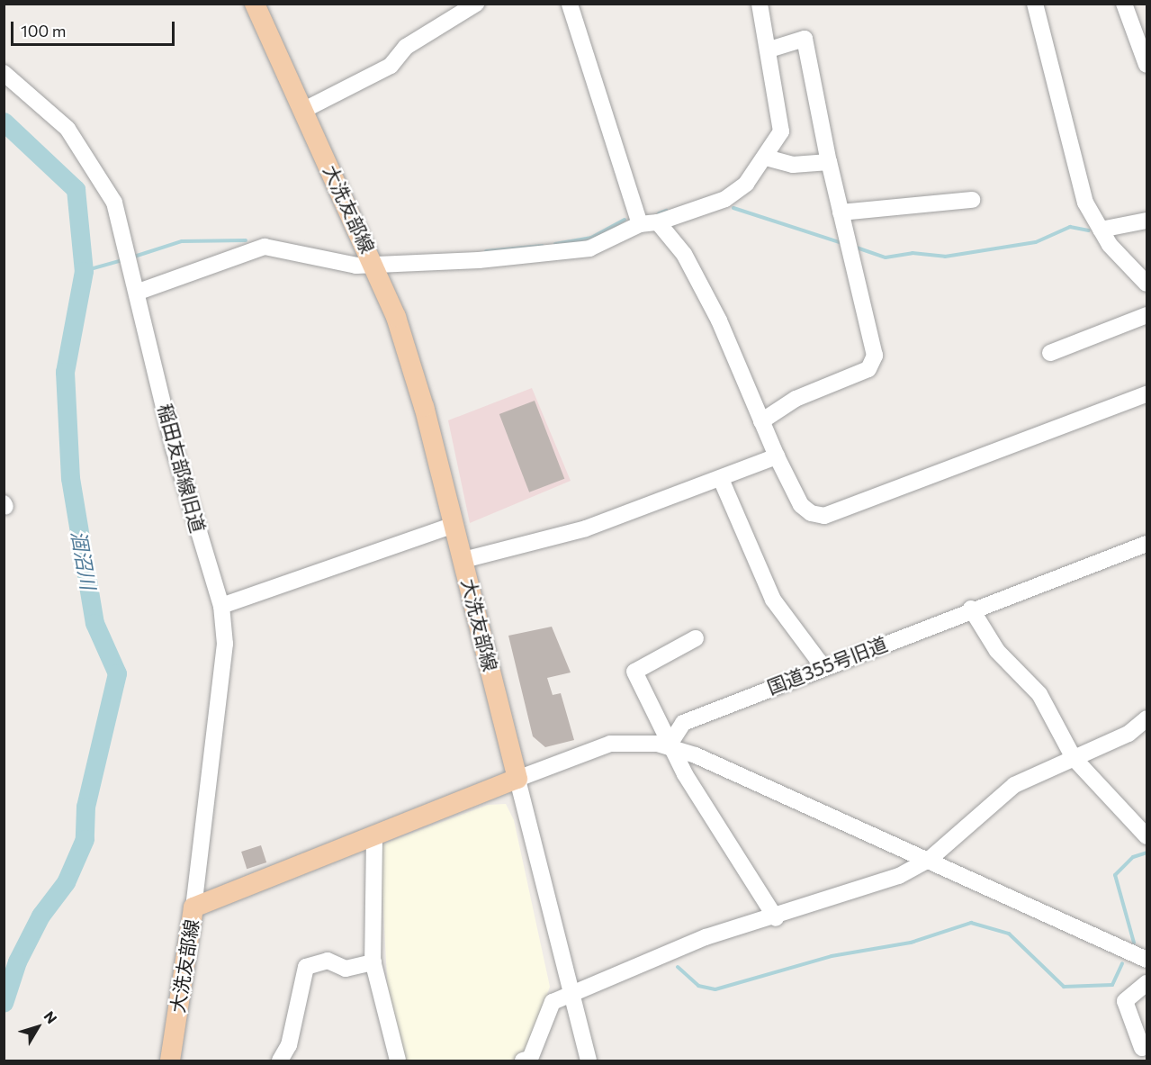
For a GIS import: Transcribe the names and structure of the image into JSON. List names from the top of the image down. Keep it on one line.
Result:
{"streets":{"main road":["大洗友部線"],"street":["稲田友部線旧道","国道355号旧道"]},"crossings":[["大洗友部線","稲田友部線旧道"]],"water":["涸沼川"],"scale_bar":"100 m","north":"top right"}
